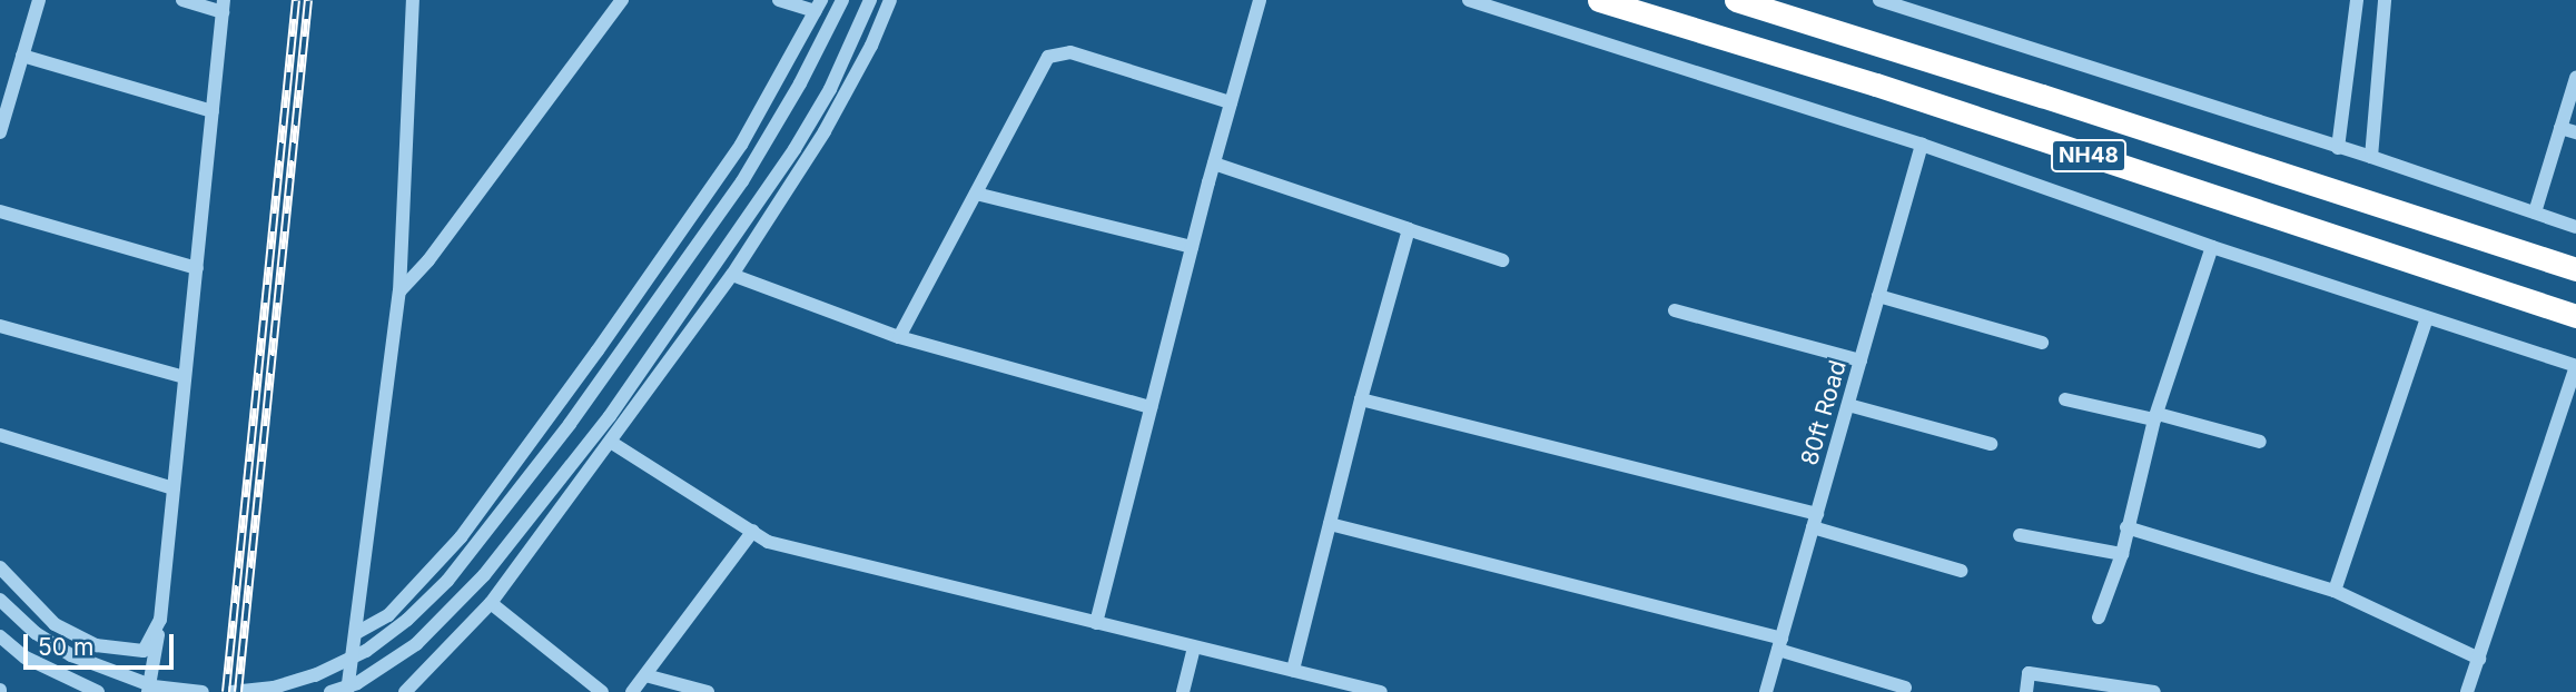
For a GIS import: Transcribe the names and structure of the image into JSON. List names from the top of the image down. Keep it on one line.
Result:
{"streets":{"highway":["NH48"],"street":["80ft Road"]},"scale_bar":"50 m"}
